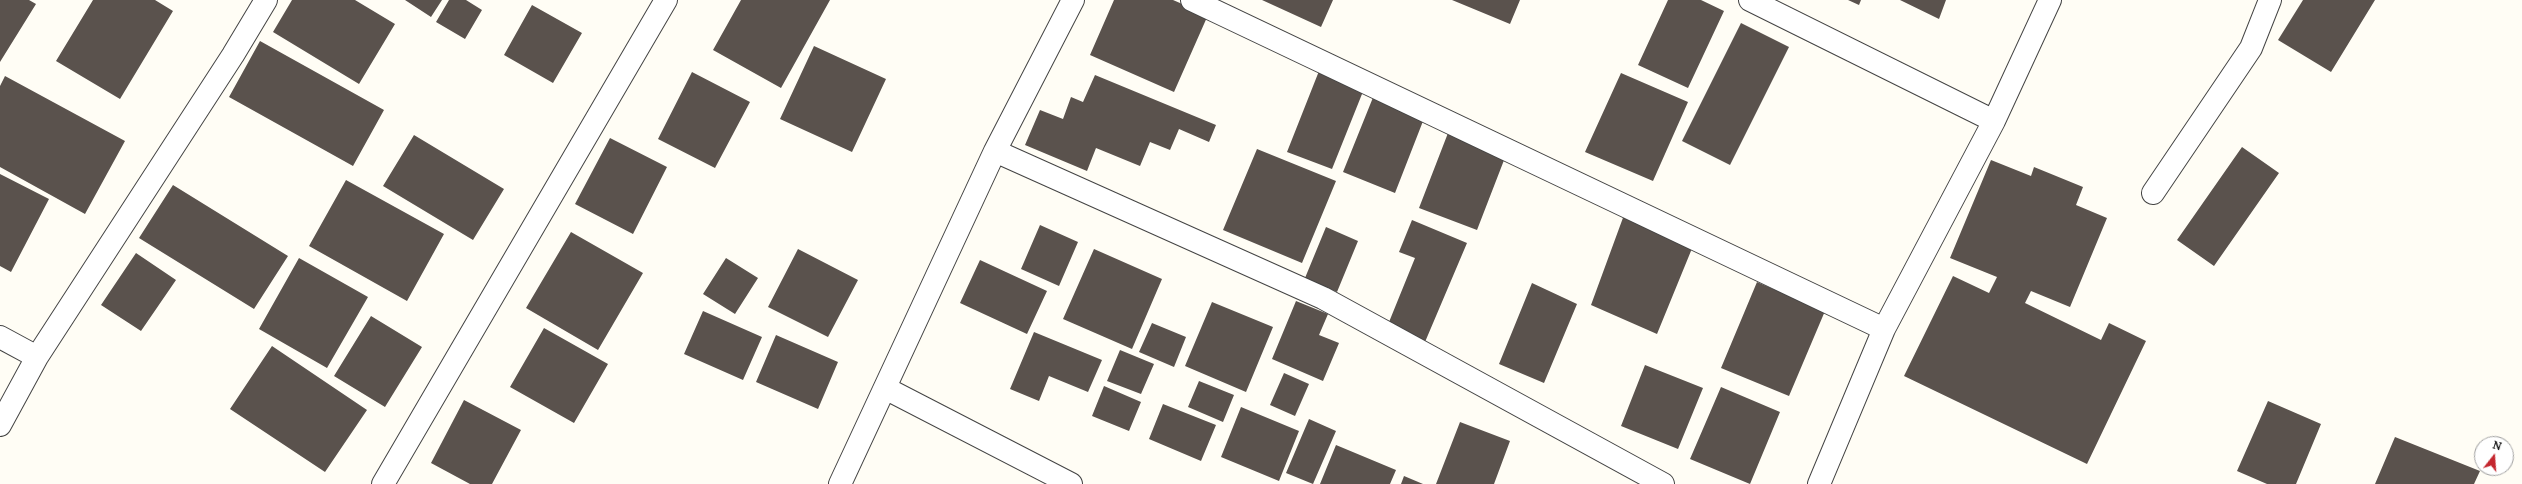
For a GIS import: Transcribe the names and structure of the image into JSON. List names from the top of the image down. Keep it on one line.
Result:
{"north":"top"}
